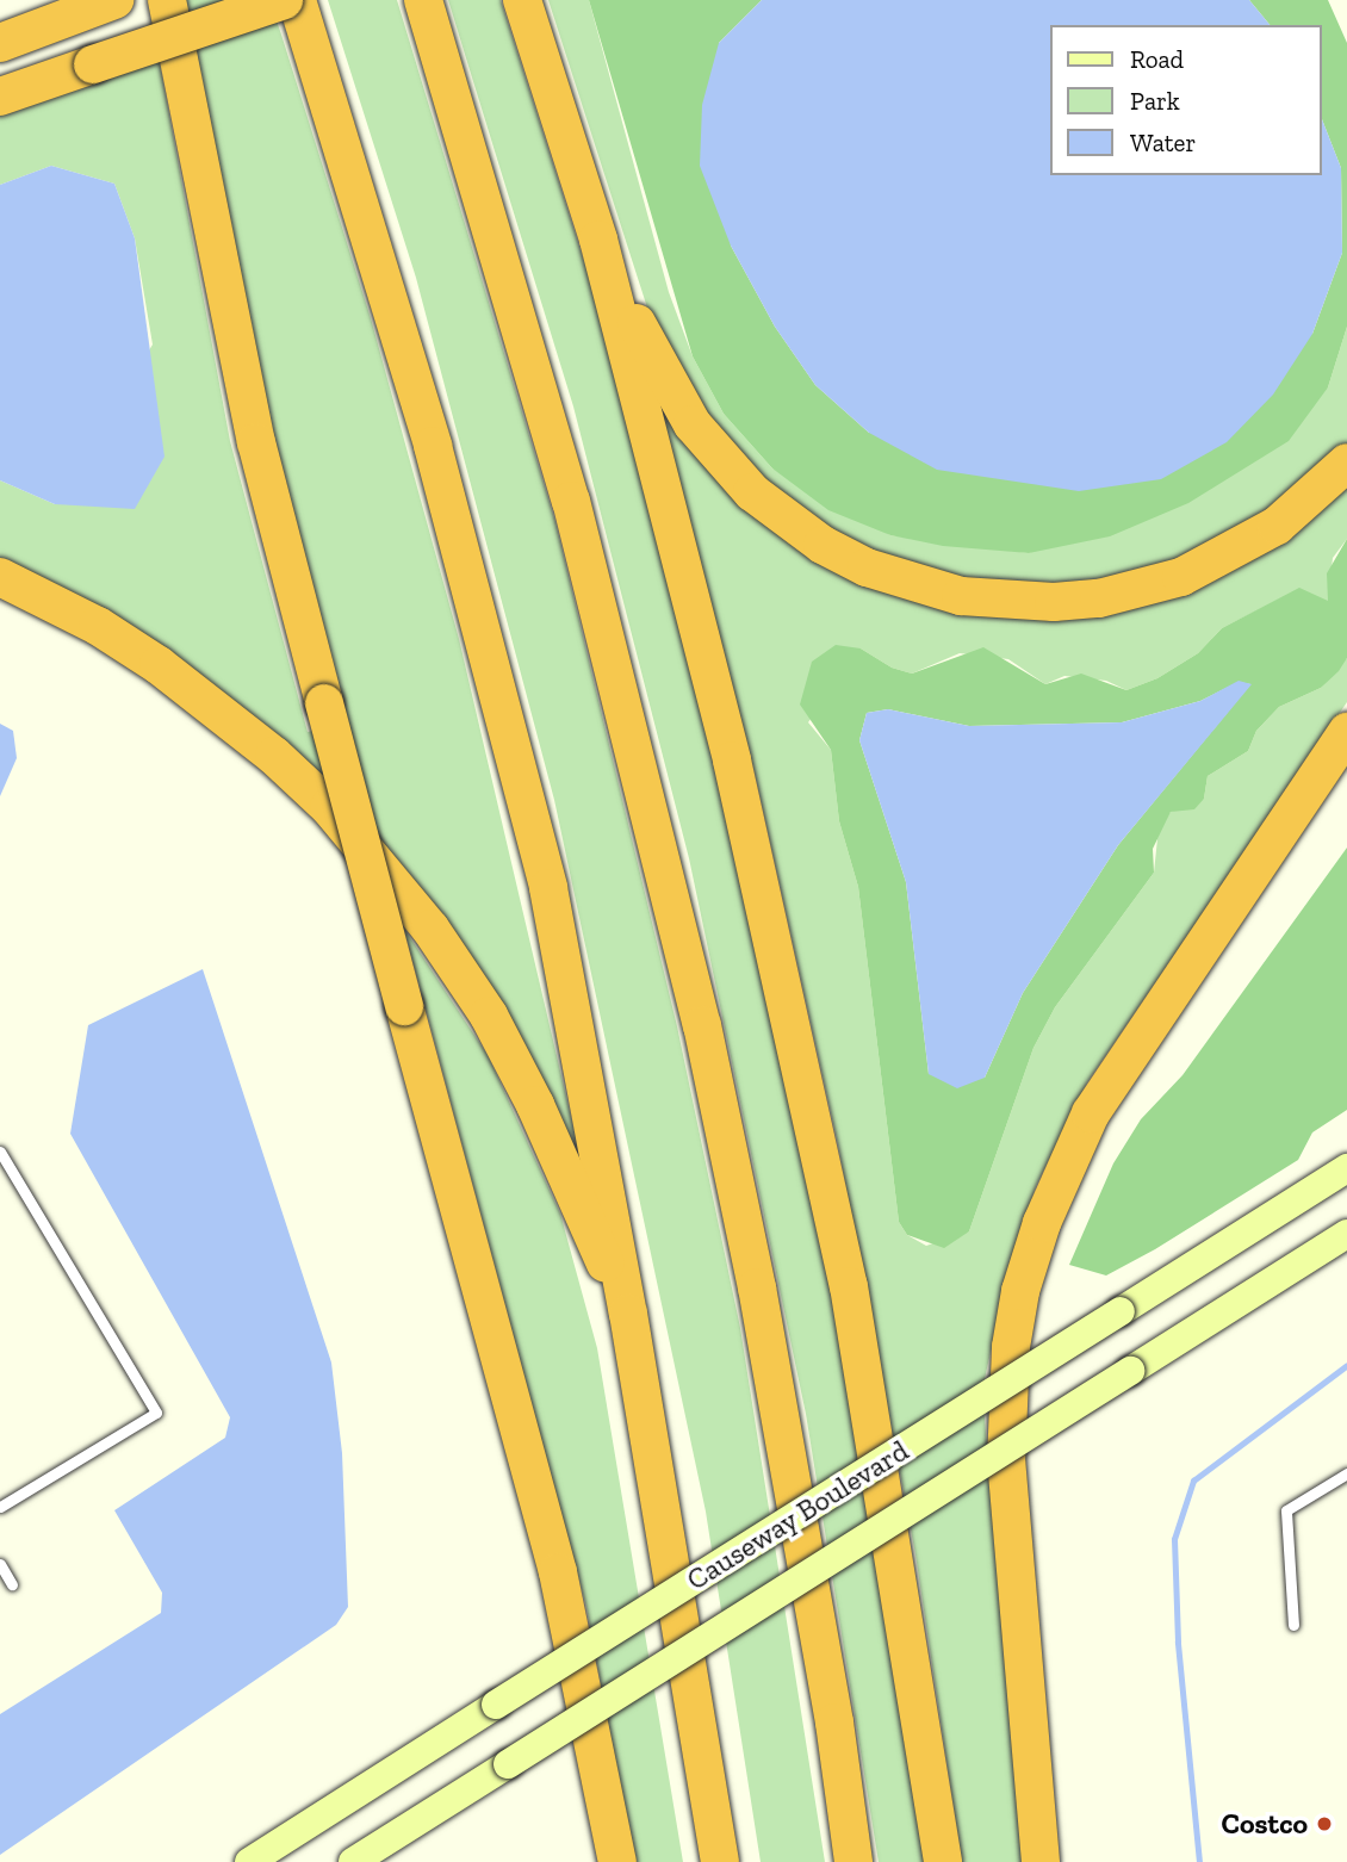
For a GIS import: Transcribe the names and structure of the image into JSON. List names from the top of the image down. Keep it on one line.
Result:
{"streets":{"main road":["Causeway Boulevard"]},"places":["Costco"],"legend":["Road","Park","Water"]}
